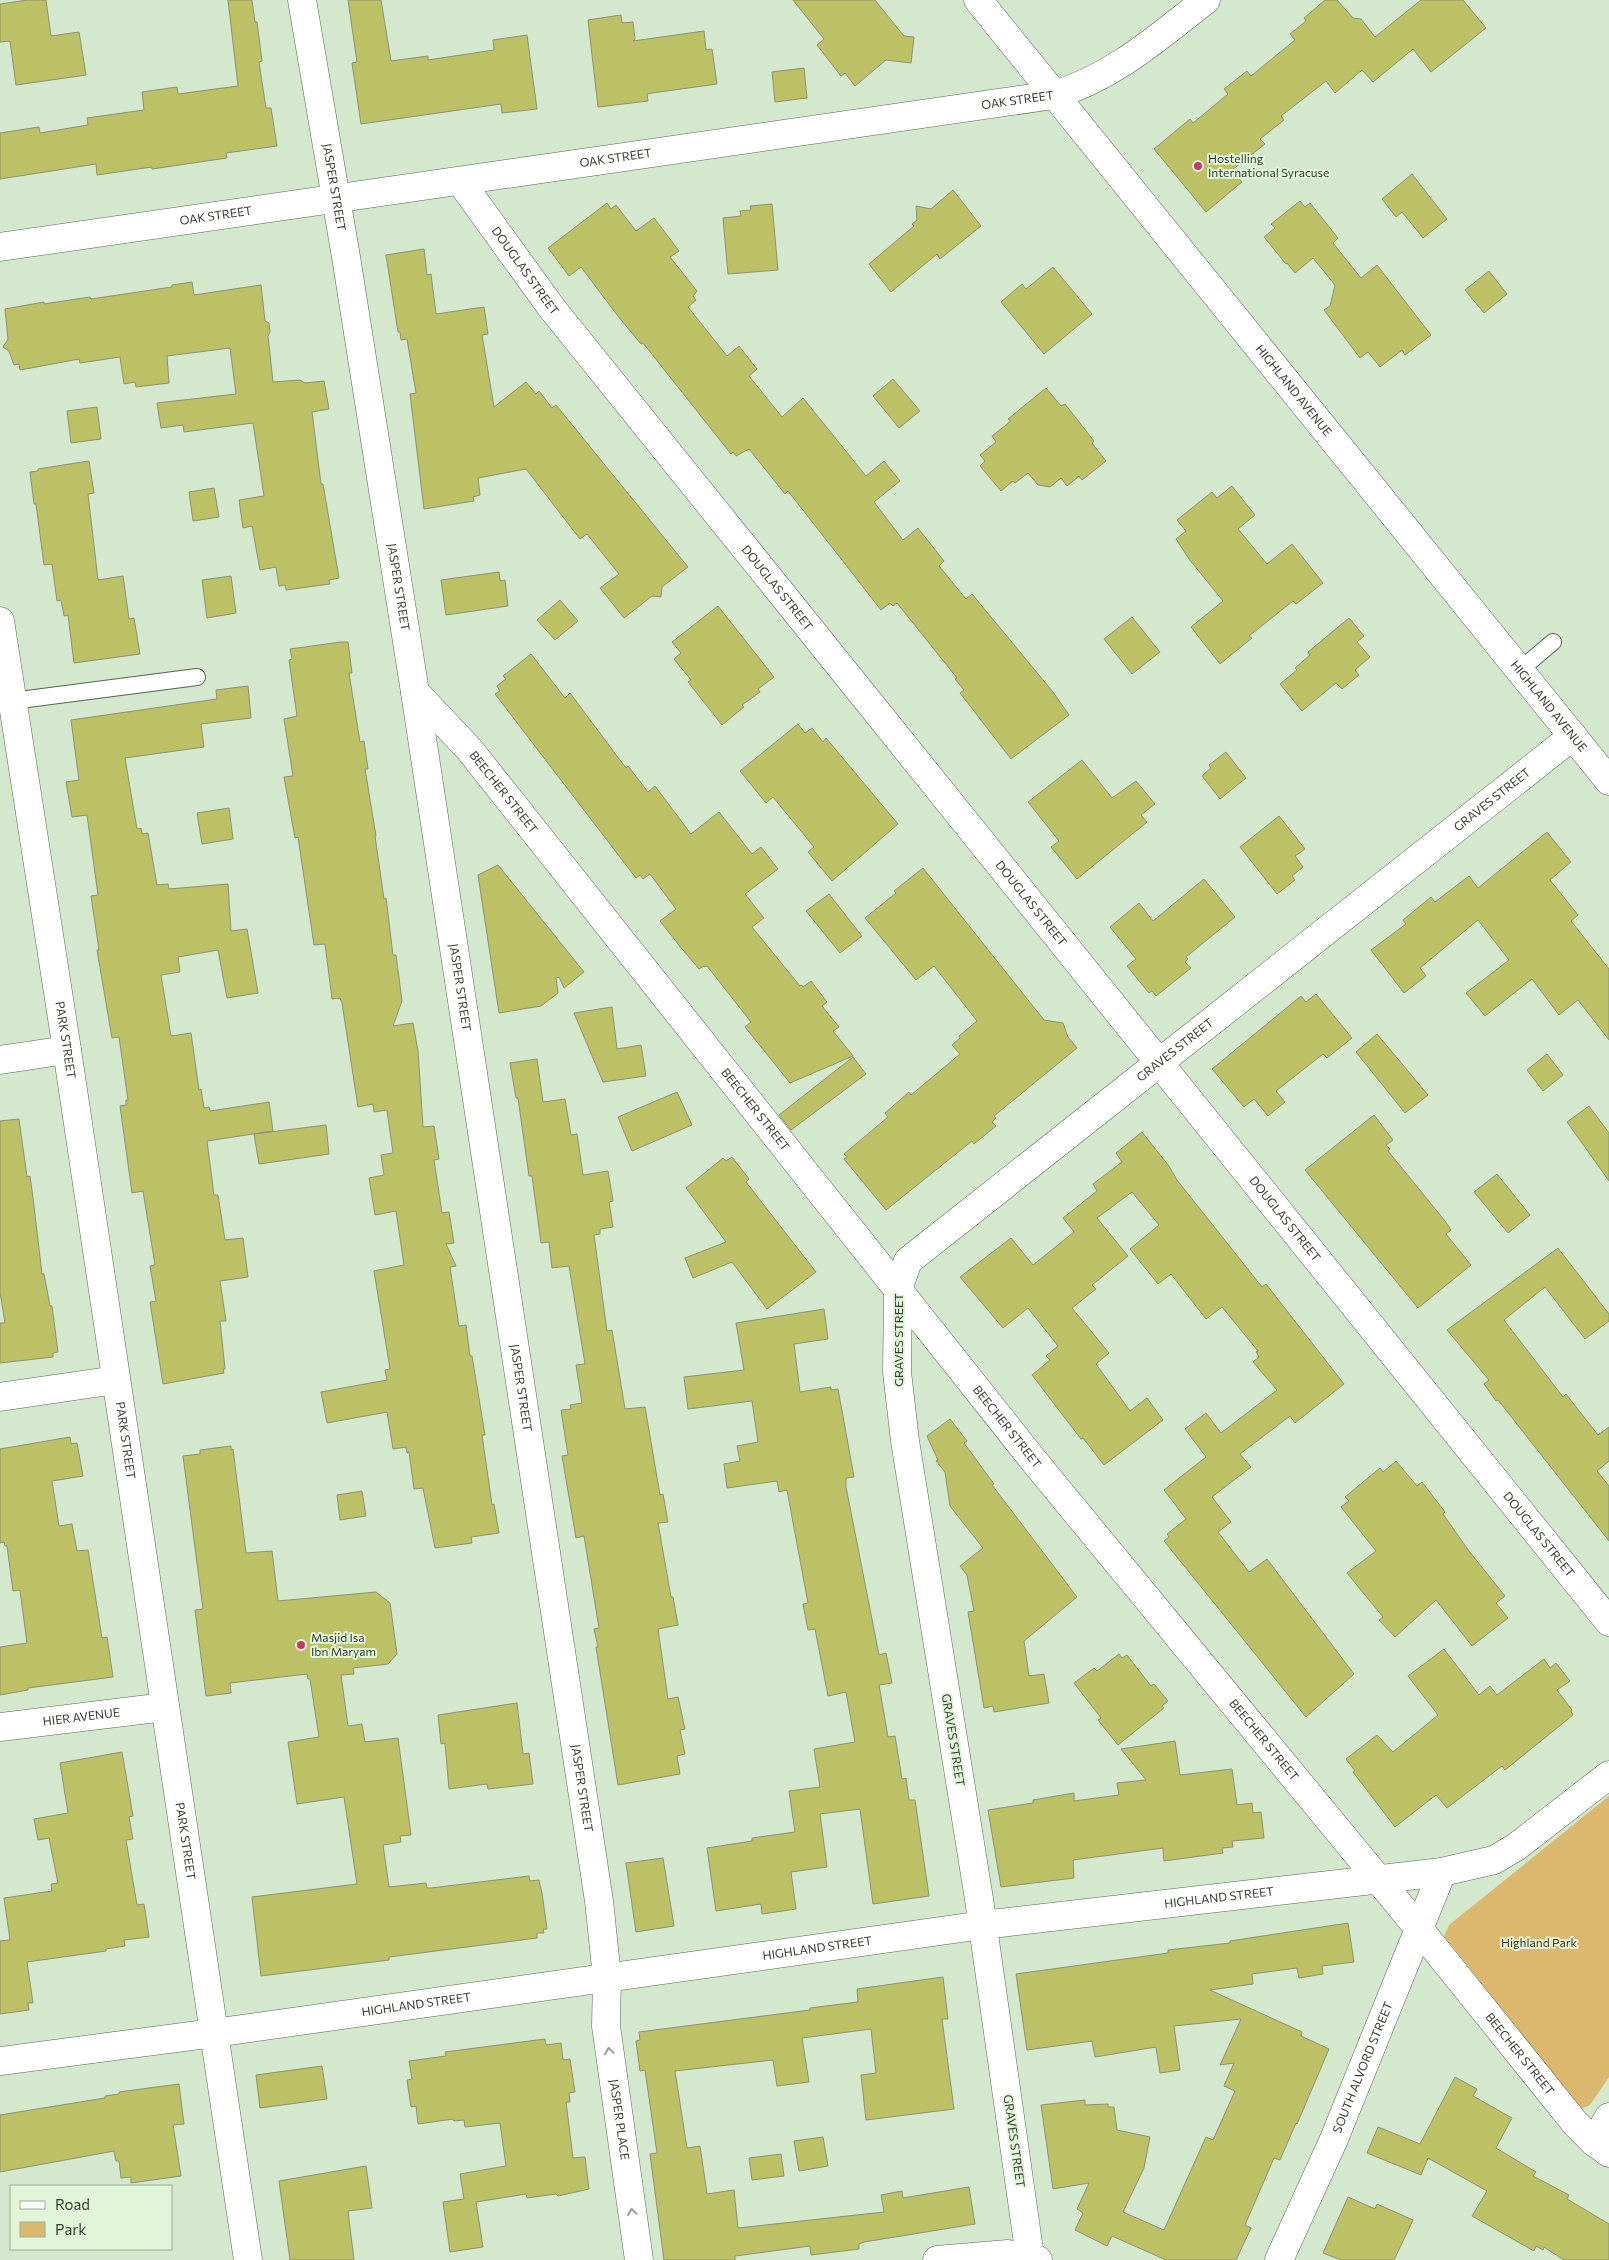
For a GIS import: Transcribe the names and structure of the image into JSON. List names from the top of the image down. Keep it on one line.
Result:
{"streets":{"street":["OAK STREET","JASPER STREET","DOUGLAS STREET","HIGHLAND AVENUE","BEECHER STREET","GRAVES STREET","PARK STREET","HIER AVENUE","HIGHLAND STREET","SOUTH ALVORD STREET","JASPER PLACE"]},"crossings":[["OAK STREET","JASPER STREET"],["OAK STREET","DOUGLAS STREET"],["OAK STREET","HIGHLAND AVENUE"],["JASPER STREET","BEECHER STREET"],["JASPER STREET","HIGHLAND STREET"],["JASPER STREET","JASPER PLACE"],["DOUGLAS STREET","GRAVES STREET"],["HIGHLAND AVENUE","GRAVES STREET"],["BEECHER STREET","GRAVES STREET"],["BEECHER STREET","HIGHLAND STREET"],["BEECHER STREET","SOUTH ALVORD STREET"],["GRAVES STREET","HIGHLAND STREET"],["PARK STREET","HIER AVENUE"],["PARK STREET","HIGHLAND STREET"],["HIGHLAND STREET","SOUTH ALVORD STREET"],["HIGHLAND STREET","JASPER PLACE"]],"one_way":["JASPER PLACE"],"parks":["Highland Park"],"places":["Hostelling International Syracuse","Masjid Isa Ibn Maryam"],"legend":["Road","Park"]}
